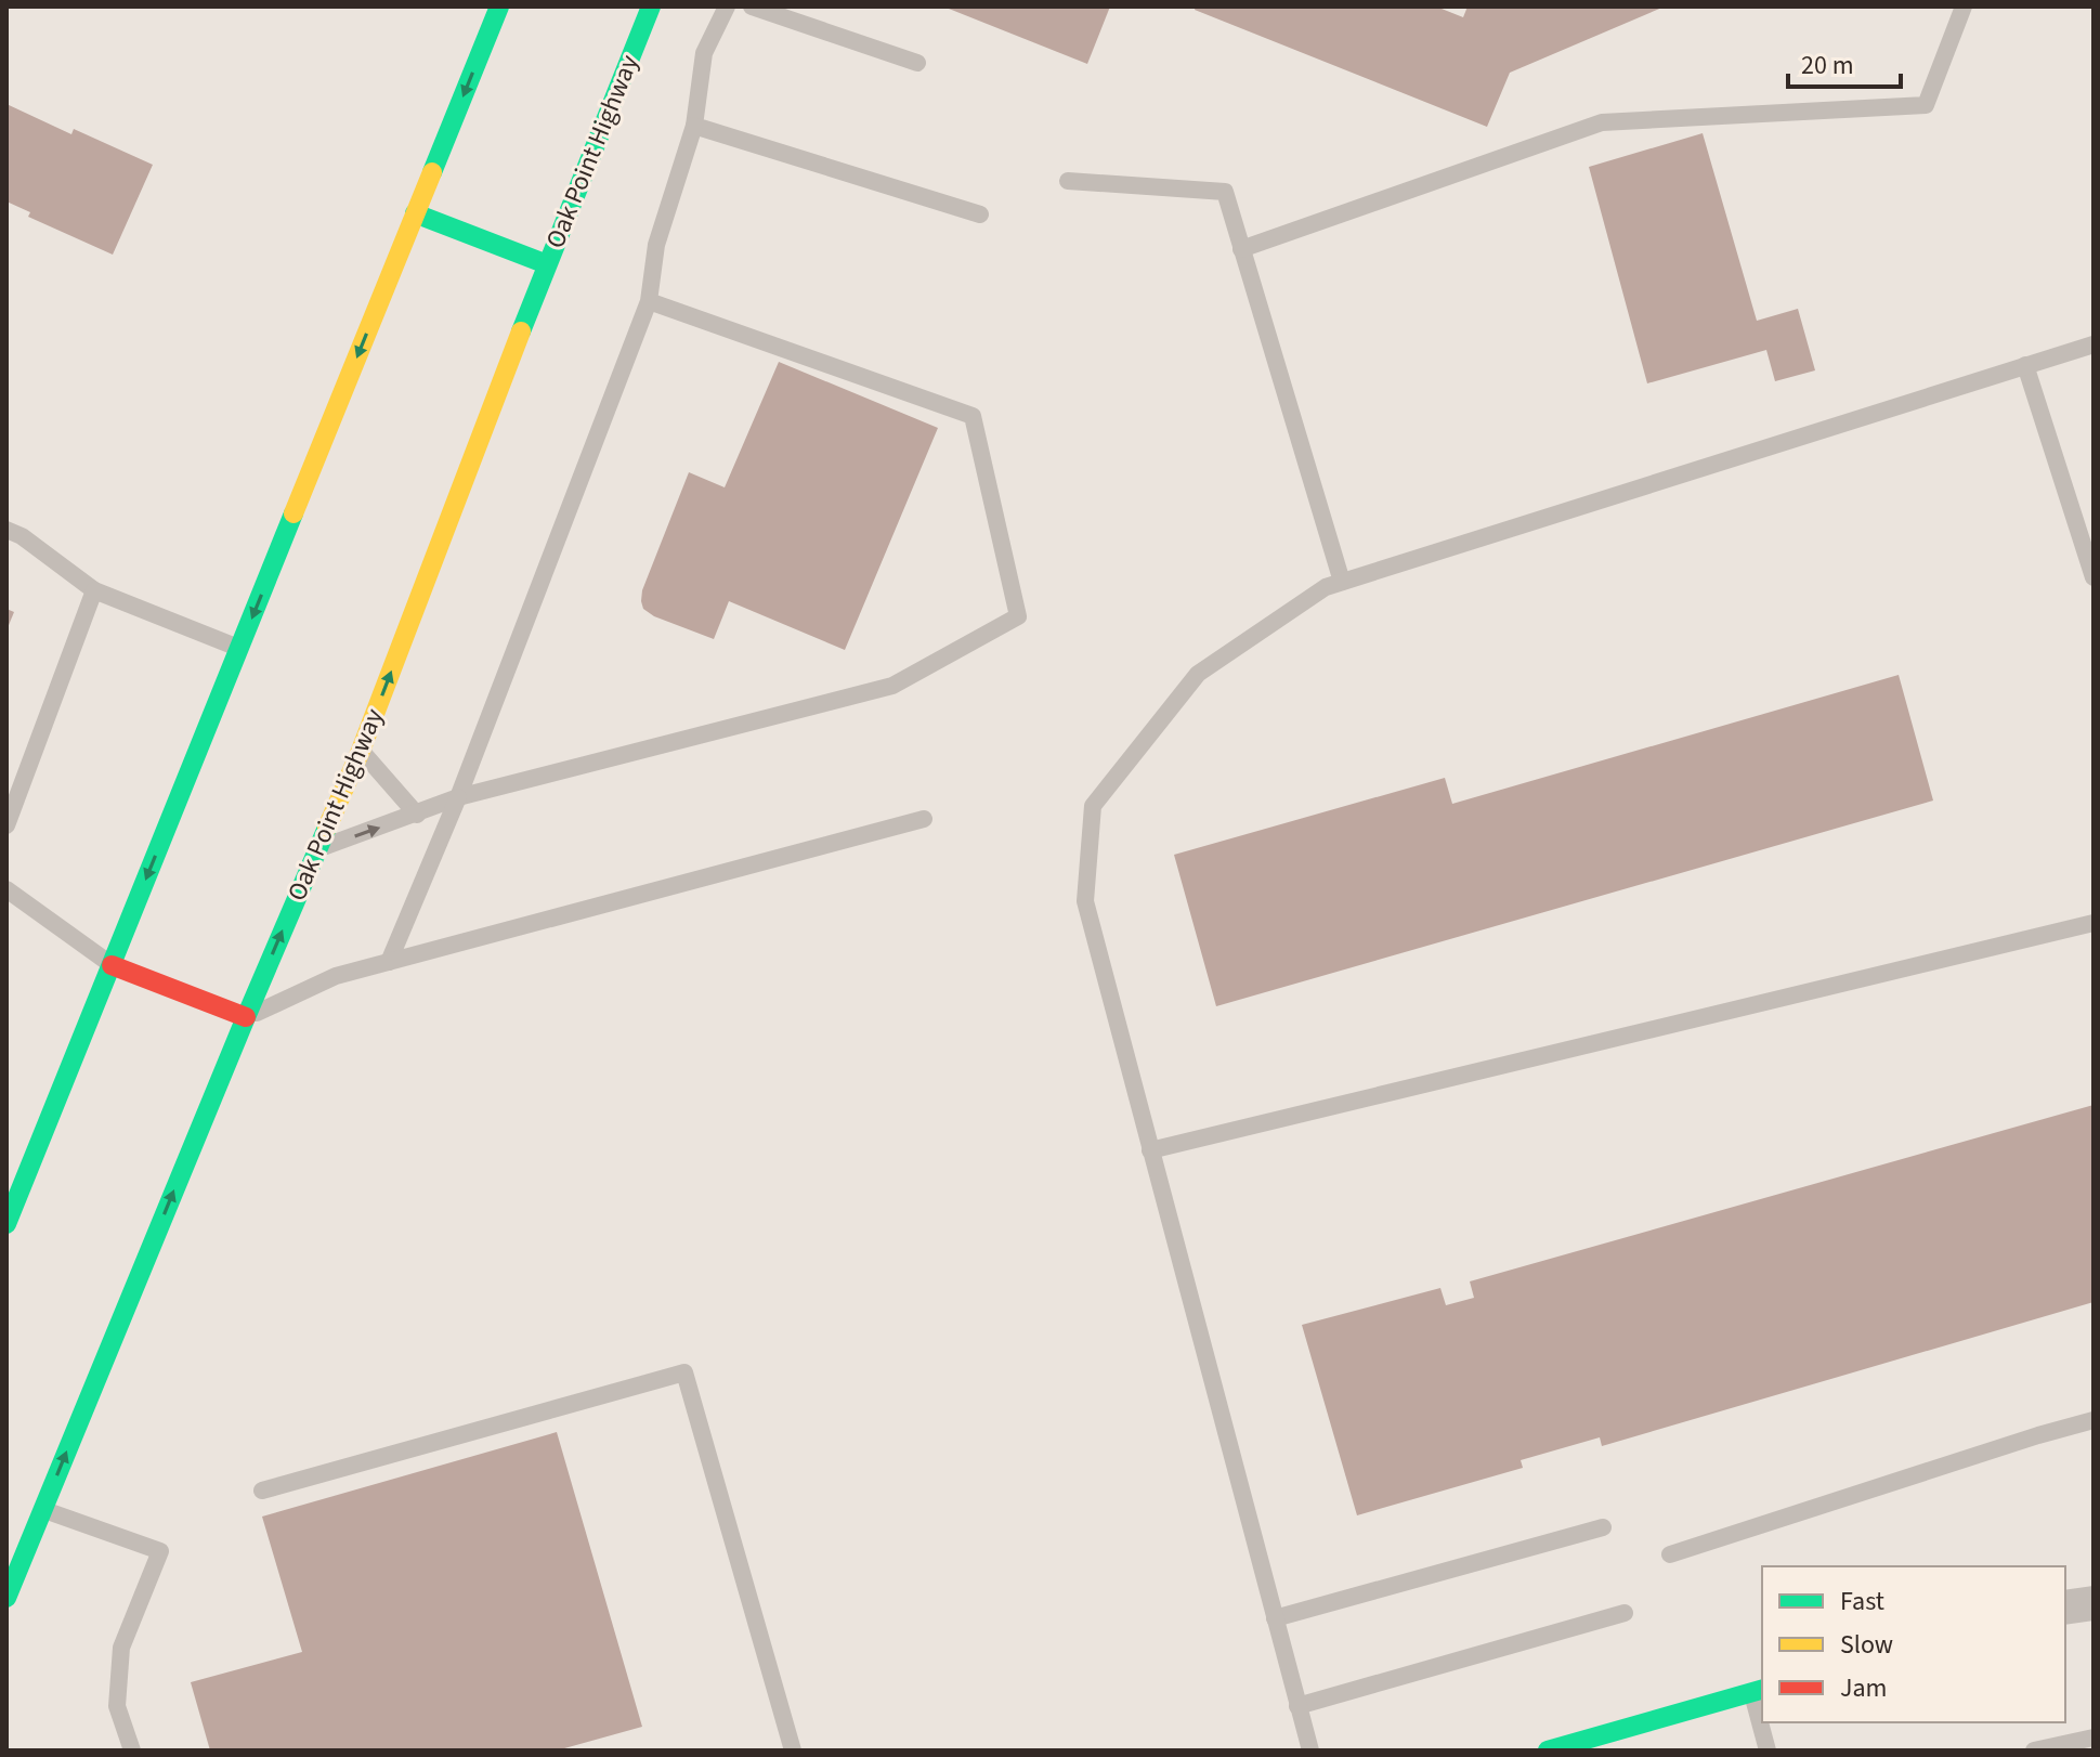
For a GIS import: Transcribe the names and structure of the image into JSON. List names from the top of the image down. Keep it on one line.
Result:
{"streets":{"main road":["Oak Point Highway"]},"legend":["Fast","Slow","Jam"],"scale_bar":"20 m"}
